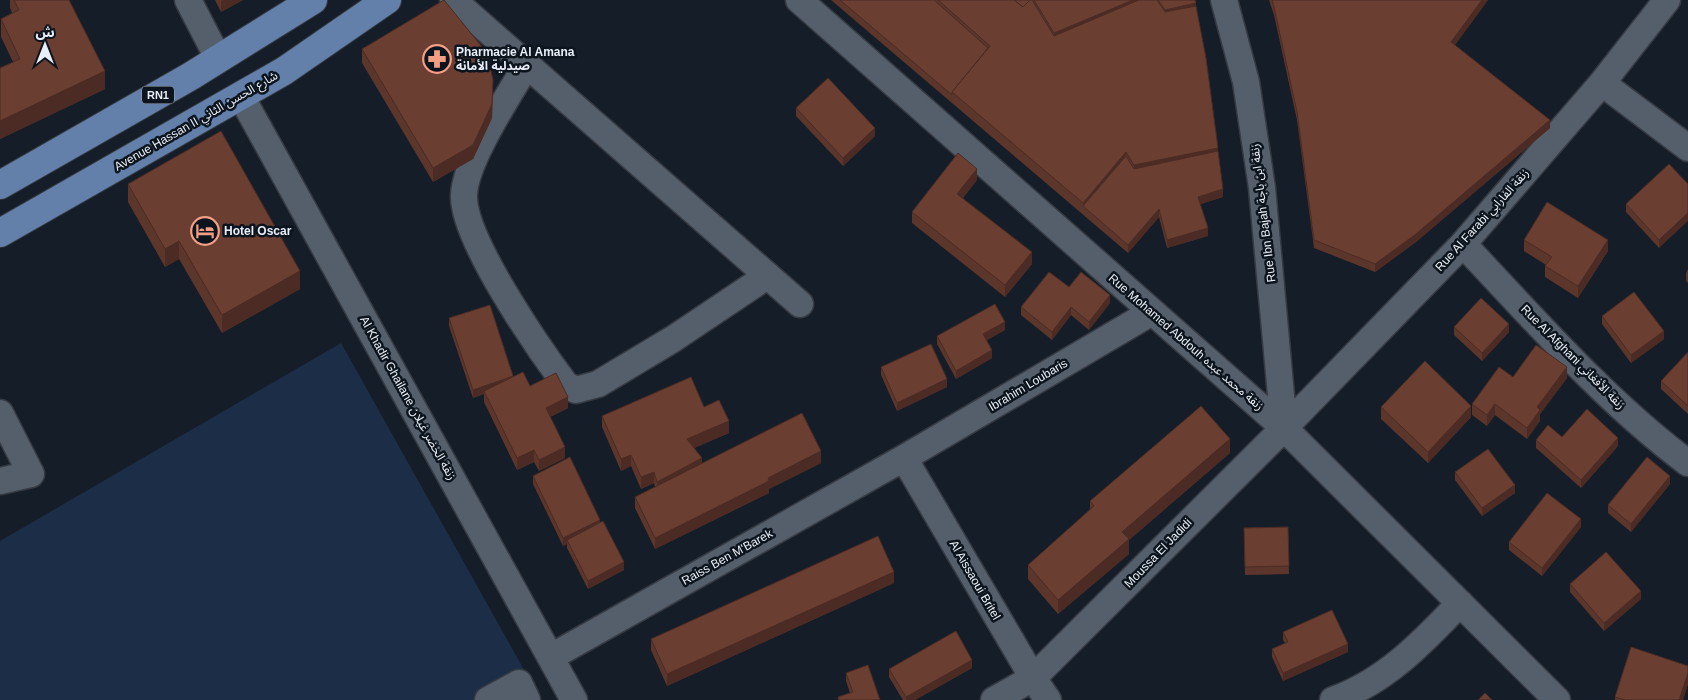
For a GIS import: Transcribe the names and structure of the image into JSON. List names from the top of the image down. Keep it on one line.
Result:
{"streets":{"main road":["RN1","Avenue Hassan II شارع الحسن الثاني"],"street":["Rue Ibn Bajah زنقة ابن باجة","Rue Al Farabi زنقة الفارابي","Rue Mohamed Abdouh زنقة محمد عبده","Rue Al Afghani زنقة الأفغاني","Ibrahim Loubaris","Al Khadir Ghailane زنقة الخضر غيلان","Moussa El Jadidi","Raiss Ben M'Barek","Al Aissaoui Britel"]},"crossings":[["Avenue Hassan II شارع الحسن الثاني","Al Khadir Ghailane زنقة الخضر غيلان"],["Rue Ibn Bajah زنقة ابن باجة","Rue Al Farabi زنقة الفارابي"],["Rue Ibn Bajah زنقة ابن باجة","Rue Mohamed Abdouh زنقة محمد عبده"],["Rue Ibn Bajah زنقة ابن باجة","Moussa El Jadidi"],["Rue Al Farabi زنقة الفارابي","Rue Mohamed Abdouh زنقة محمد عبده"],["Rue Al Farabi زنقة الفارابي","Rue Al Afghani زنقة الأفغاني"],["Rue Al Farabi زنقة الفارابي","Moussa El Jadidi"],["Rue Mohamed Abdouh زنقة محمد عبده","Ibrahim Loubaris"],["Rue Mohamed Abdouh زنقة محمد عبده","Moussa El Jadidi"],["Ibrahim Loubaris","Raiss Ben M'Barek"],["Ibrahim Loubaris","Al Aissaoui Britel"],["Al Khadir Ghailane زنقة الخضر غيلان","Raiss Ben M'Barek"],["Moussa El Jadidi","Al Aissaoui Britel"],["Raiss Ben M'Barek","Al Aissaoui Britel"]],"places":{"pharmacy":["Pharmacie Al Amana صيدلية الأمانة"],"hotel":["Hotel Oscar"]},"north":"top"}
